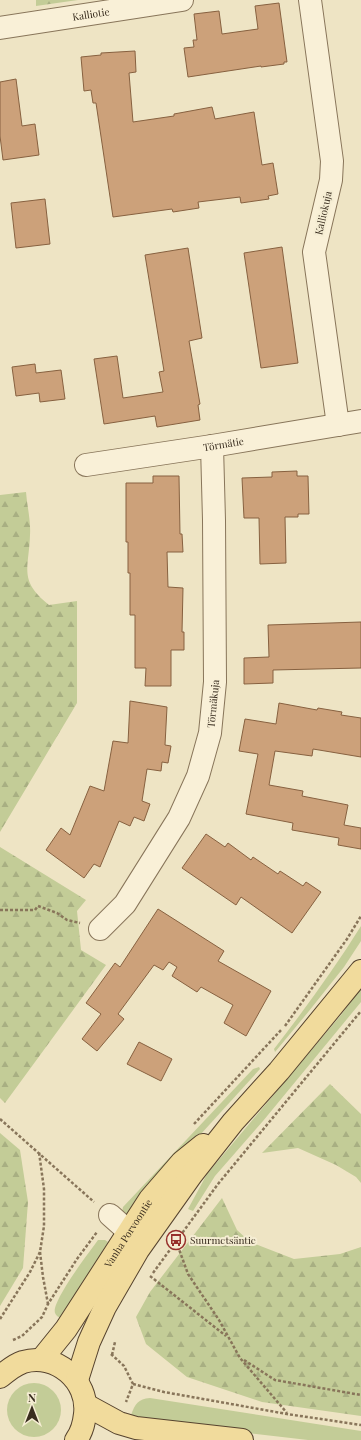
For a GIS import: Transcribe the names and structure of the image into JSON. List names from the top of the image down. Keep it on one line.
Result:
{"streets":{"main road":["Vanha Porvoontie"],"street":["Kalliotie","Kalliokuja","Törmätie","Törmäkuja"]},"crossings":[["Kalliokuja","Törmätie"],["Törmätie","Törmäkuja"]],"places":{"bus stop":["Suurmetsäntie"]},"north":"top"}
